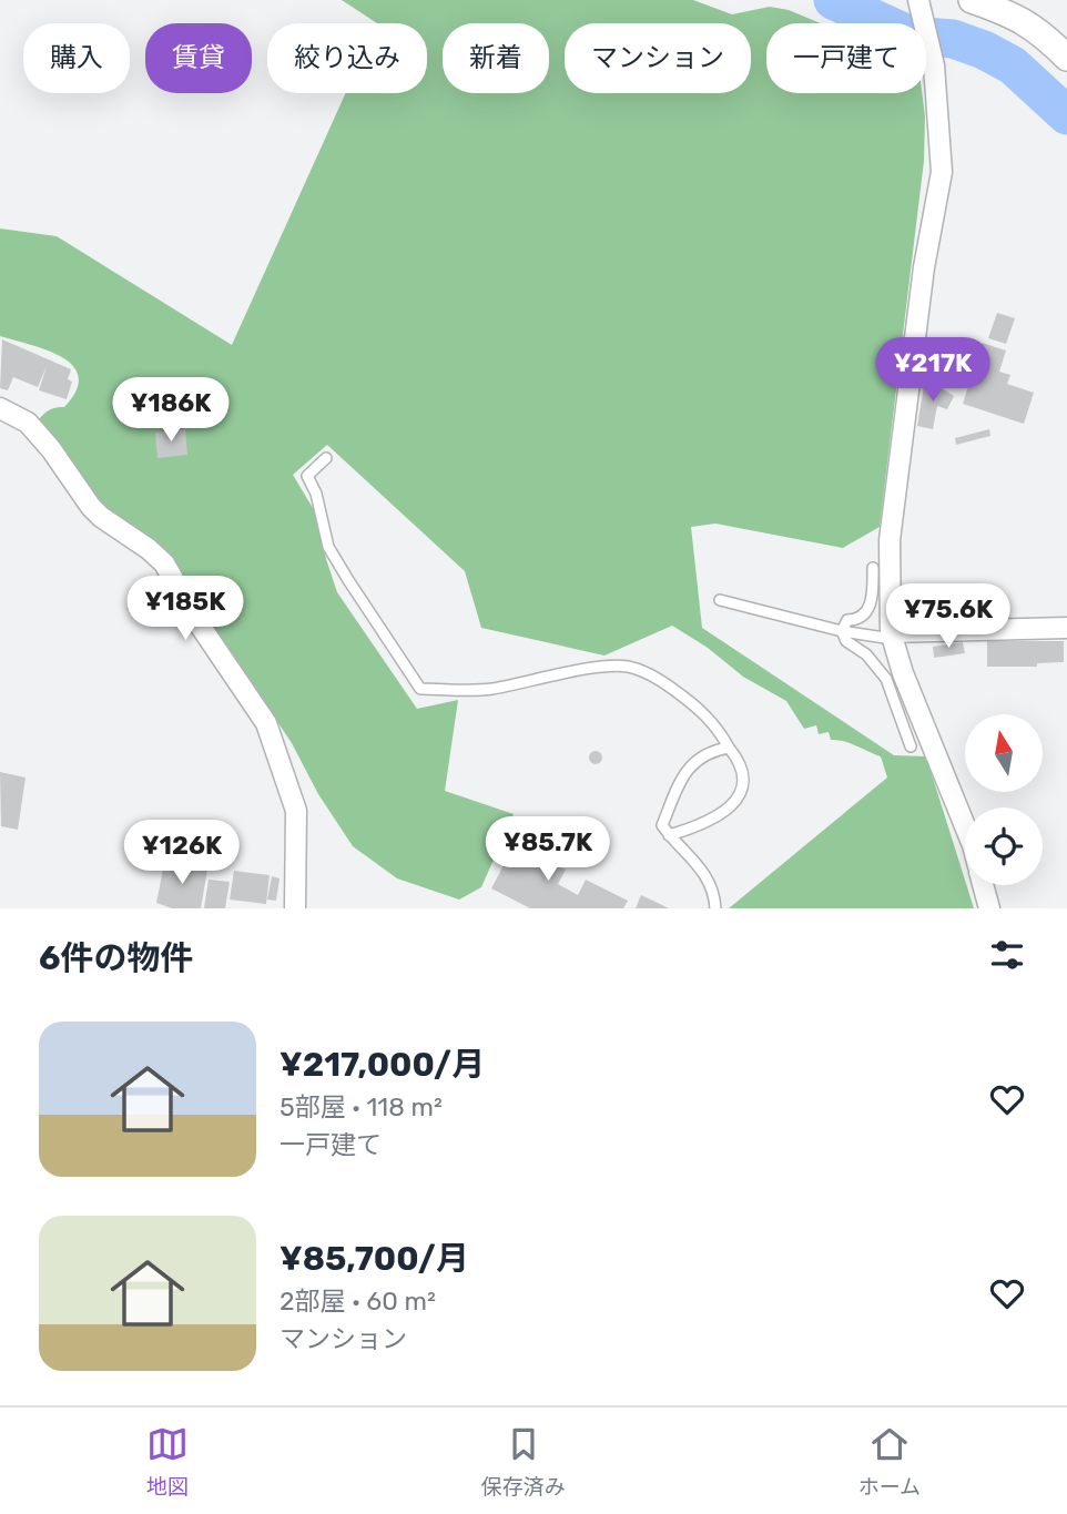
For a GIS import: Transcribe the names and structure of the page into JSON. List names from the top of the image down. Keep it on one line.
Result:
{"north":"top","page":{"chip":["購入","賃貸","絞り込み","新着","マンション","一戸建て"],"price":["¥217K","¥186K","¥185K","¥75.6K","¥85.7K","¥126K"],"heading":"6件の物件","list":[{"name":"¥217,000/月","note":"5部屋 · 118 m² · 一戸建て"},{"name":"¥85,700/月","note":"2部屋 · 60 m² · マンション"}],"tabs":["地図","保存済み","ホーム"]}}
